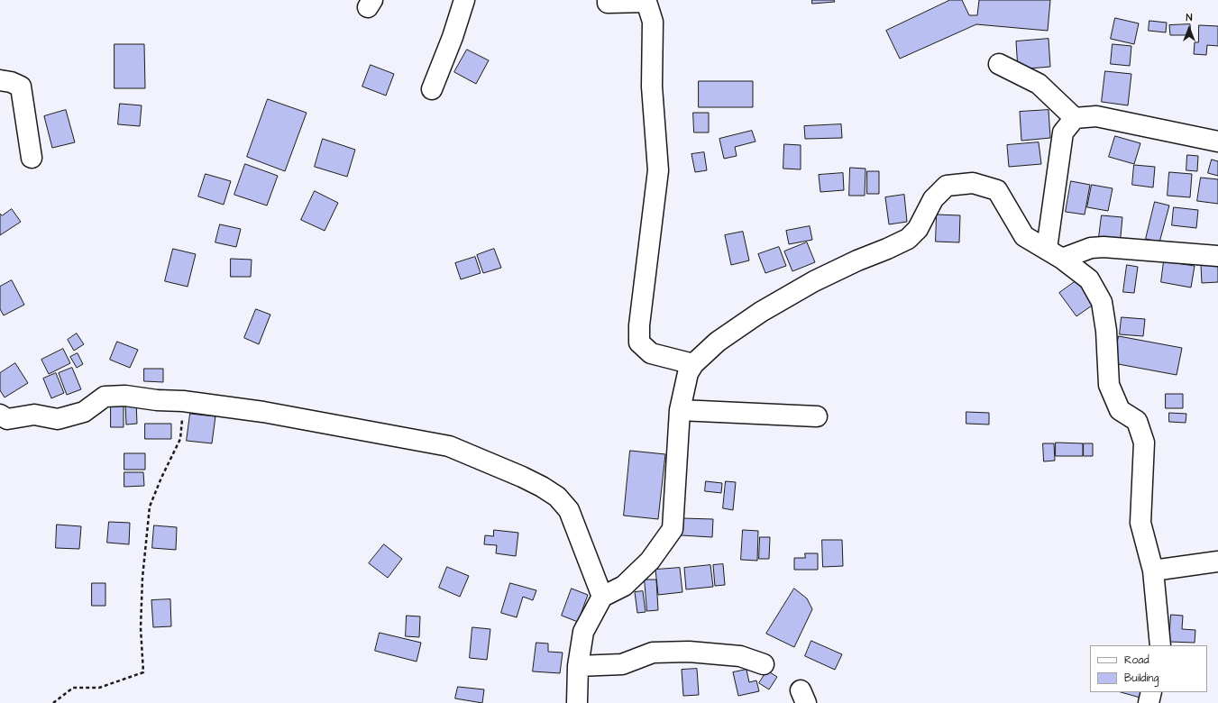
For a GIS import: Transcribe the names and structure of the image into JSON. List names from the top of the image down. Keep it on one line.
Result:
{"legend":["Road","Building"],"north":"top"}
